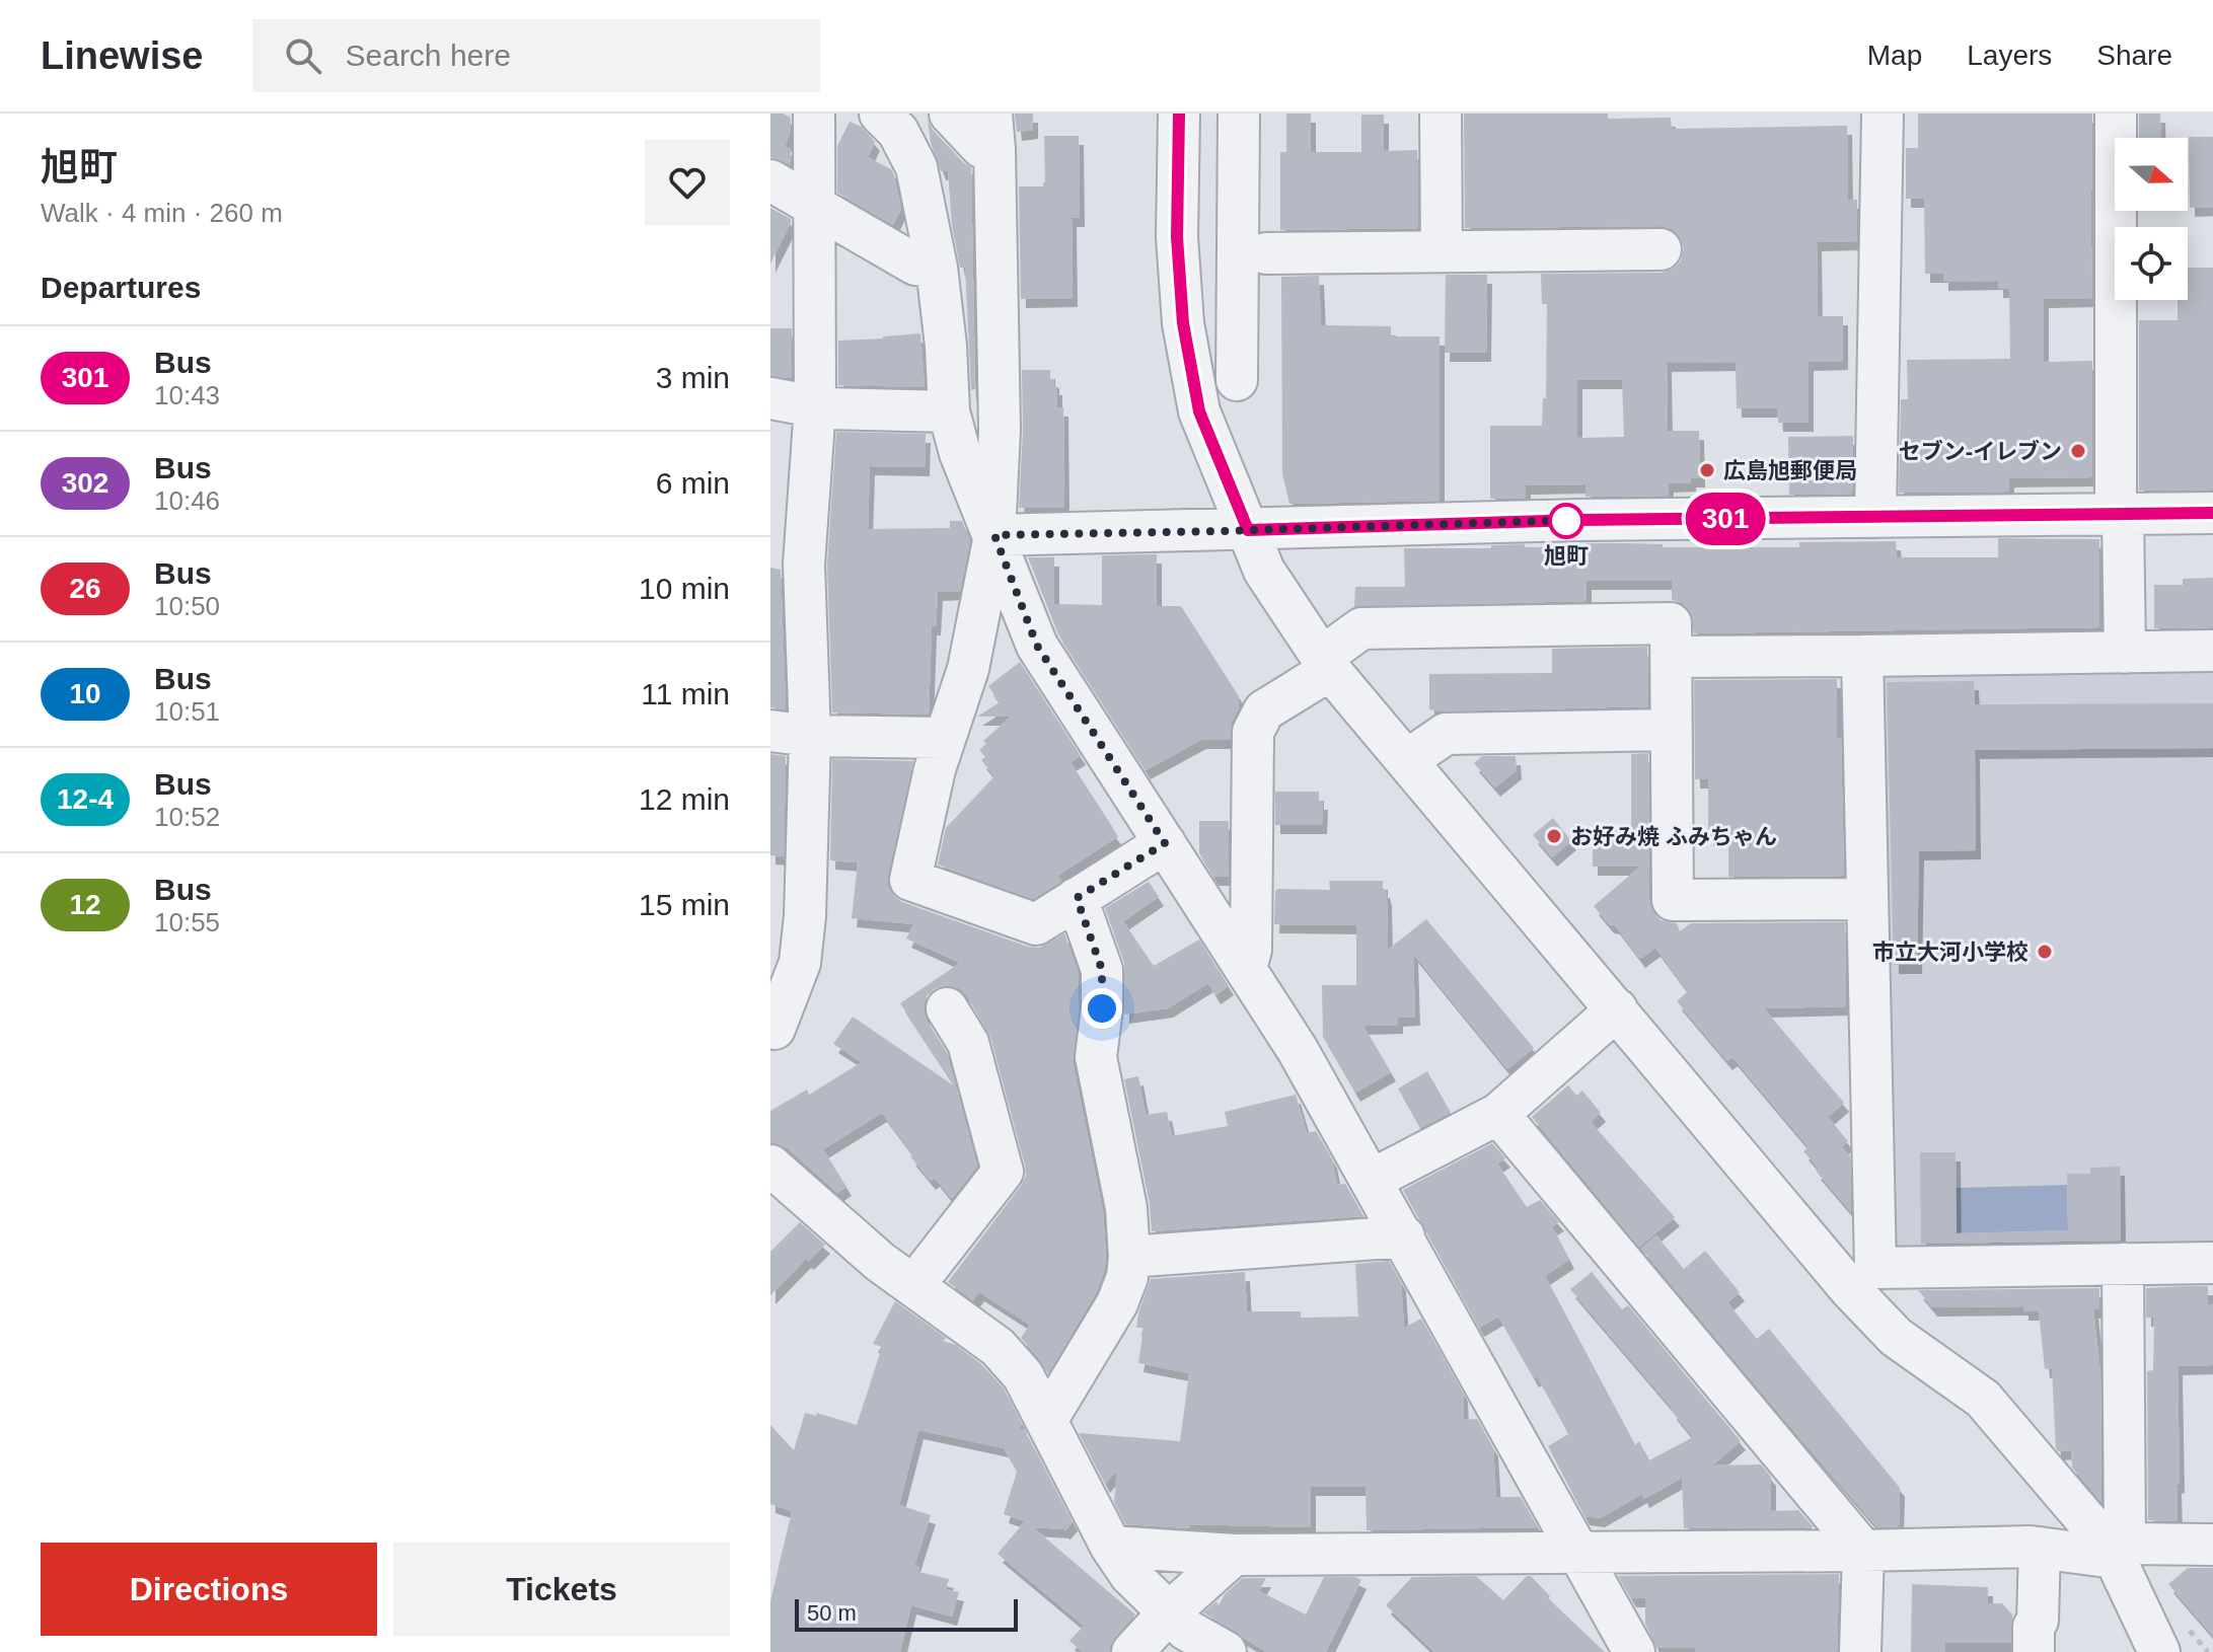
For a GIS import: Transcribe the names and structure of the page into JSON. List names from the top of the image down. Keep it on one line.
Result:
{"places":["セブン-イレブン","広島旭郵便局","旭町","お好み焼 ふみちゃん","市立大河小学校"],"lines":["bus line 301"],"scale_bar":"50 m","north":"right","page":{"header":"Linewise","search":"Search here","nav":["Map","Layers","Share"],"heading":[["旭町","Walk · 4 min · 260 m"],"Departures"],"on_map":"301","list":[{"mark":"301","name":"Bus","note":"10:43","value":"3 min"},{"mark":"302","name":"Bus","note":"10:46","value":"6 min"},{"mark":"26","name":"Bus","note":"10:50","value":"10 min"},{"mark":"10","name":"Bus","note":"10:51","value":"11 min"},{"mark":"12-4","name":"Bus","note":"10:52","value":"12 min"},{"mark":"12","name":"Bus","note":"10:55","value":"15 min"}],"buttons":["Directions","Tickets"],"scale":"50 m"}}
